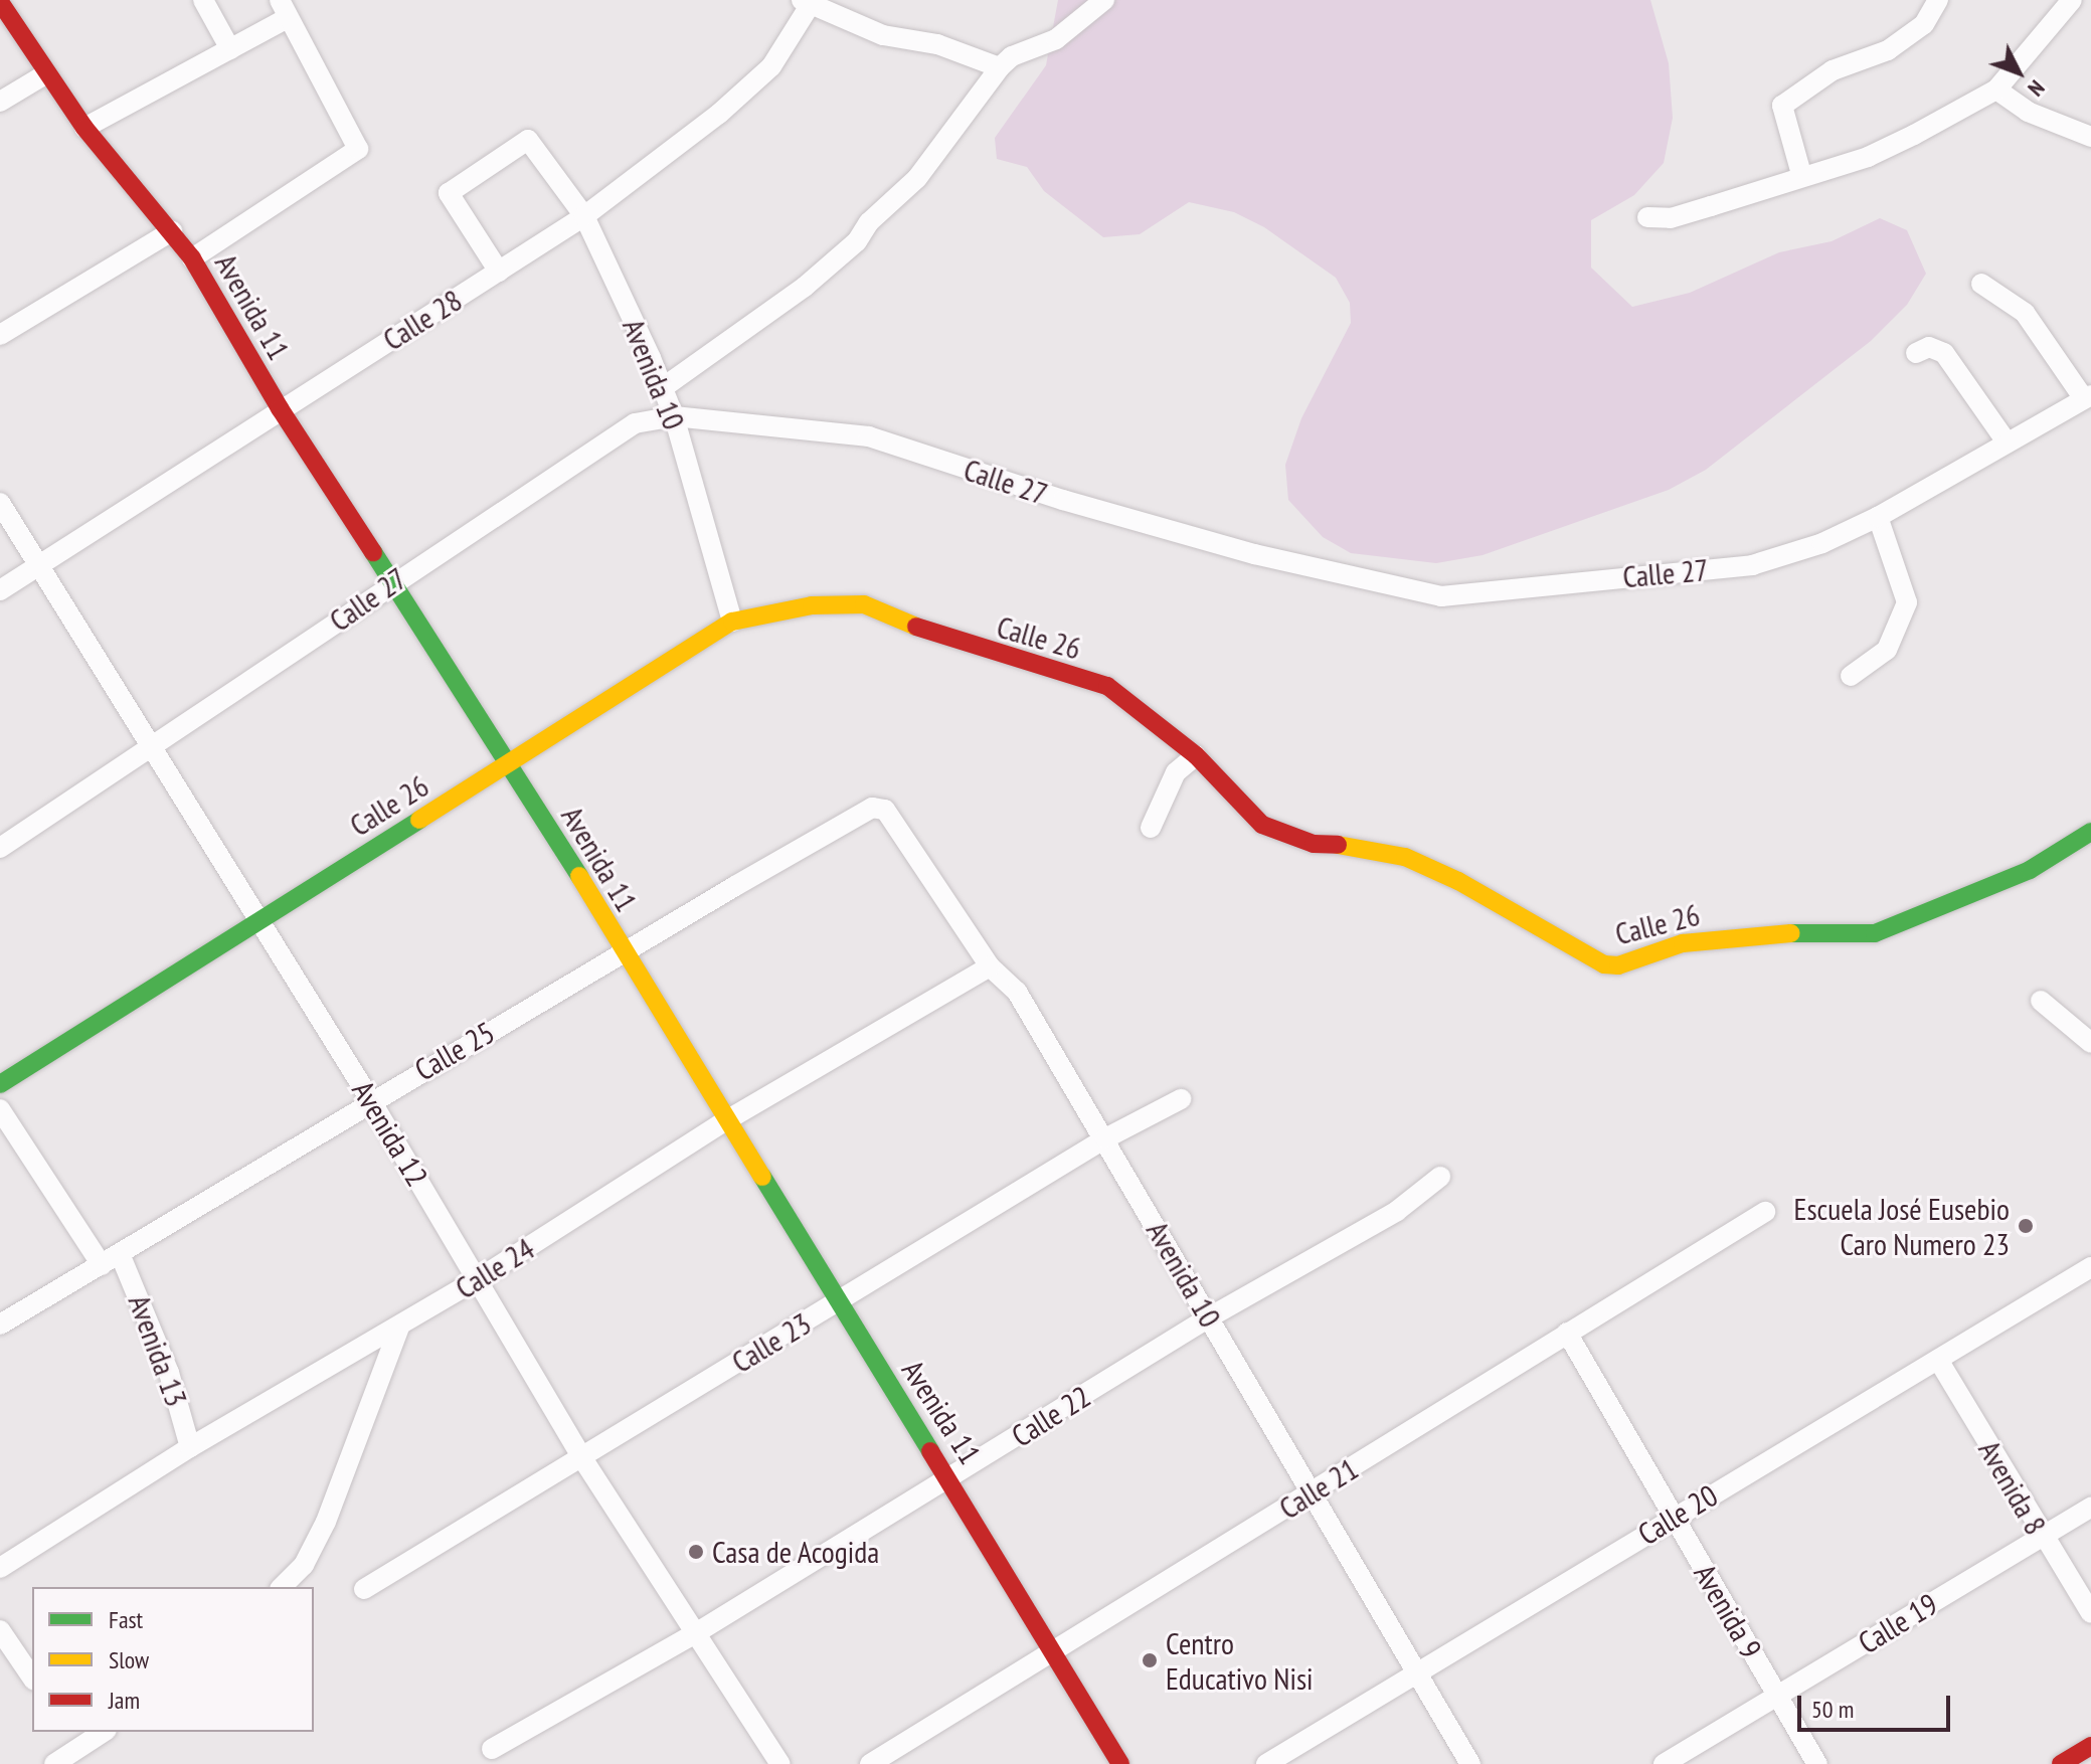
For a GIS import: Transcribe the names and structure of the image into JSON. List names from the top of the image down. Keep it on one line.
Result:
{"streets":{"street":["Avenida 11","Calle 28","Avenida 10","Calle 27","Calle 26","Calle 25","Avenida 12","Calle 24","Calle 23","Avenida 13","Calle 22","Avenida 8","Calle 21","Calle 20","Avenida 9","Calle 19"]},"crossings":[["Avenida 11","Calle 28"],["Avenida 11","Calle 27"],["Avenida 11","Calle 26"],["Avenida 11","Calle 25"],["Avenida 11","Calle 24"],["Avenida 11","Calle 23"],["Avenida 11","Calle 22"],["Avenida 11","Calle 21"],["Calle 28","Avenida 10"],["Calle 28","Avenida 12"],["Avenida 10","Calle 27"],["Avenida 10","Calle 26"],["Avenida 10","Calle 25"],["Avenida 10","Calle 24"],["Avenida 10","Calle 23"],["Avenida 10","Calle 22"],["Avenida 10","Calle 21"],["Avenida 10","Calle 20"],["Calle 27","Avenida 12"],["Calle 26","Avenida 12"],["Calle 25","Avenida 12"],["Calle 25","Avenida 13"],["Avenida 12","Calle 24"],["Avenida 12","Calle 23"],["Avenida 12","Calle 22"],["Calle 24","Avenida 13"],["Avenida 8","Calle 20"],["Avenida 8","Calle 19"],["Calle 21","Avenida 9"],["Calle 20","Avenida 9"],["Avenida 9","Calle 19"]],"places":["Escuela José Eusebio Caro Numero 23","Casa de Acogida","Centro Educativo Nisi"],"legend":["Fast","Slow","Jam"],"scale_bar":"50 m","north":"bottom right"}
